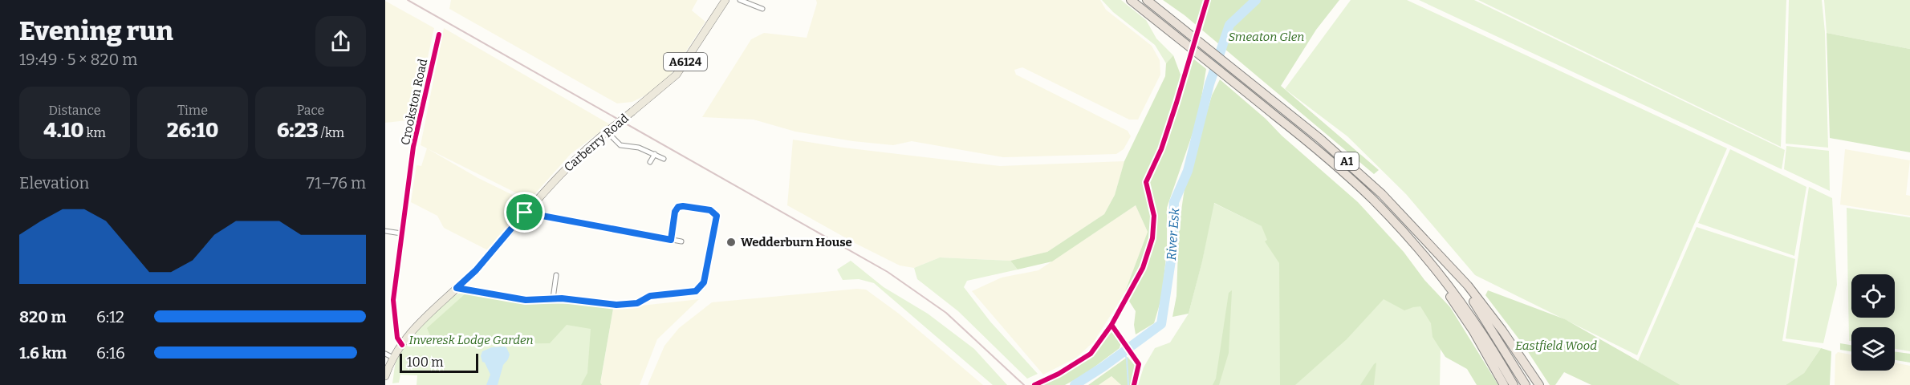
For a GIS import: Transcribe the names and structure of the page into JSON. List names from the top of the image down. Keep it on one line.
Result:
{"streets":{"highway":["A1"],"main road":["A6124","Carberry Road"],"street":["Crookston Road"]},"crossings":[["A6124","Crookston Road"],["A6124","Carberry Road"],["Crookston Road","Carberry Road"]],"water":["River Esk"],"parks":["Smeaton Glen","Inveresk Lodge Garden","Eastfield Wood"],"places":["Wedderburn House"],"scale_bar":"100 m","page":{"heading":["Evening run","19:49 · 5 × 820 m"],"stats":[["Distance","4.10 km"],["Time","26:10"],["Pace","6:23 /km"]],"chart":["Elevation","71–76 m"],"list":[{"name":"820 m","note":"6:12"},{"name":"1.6 km","note":"6:16"}],"scale":"100 m"}}
